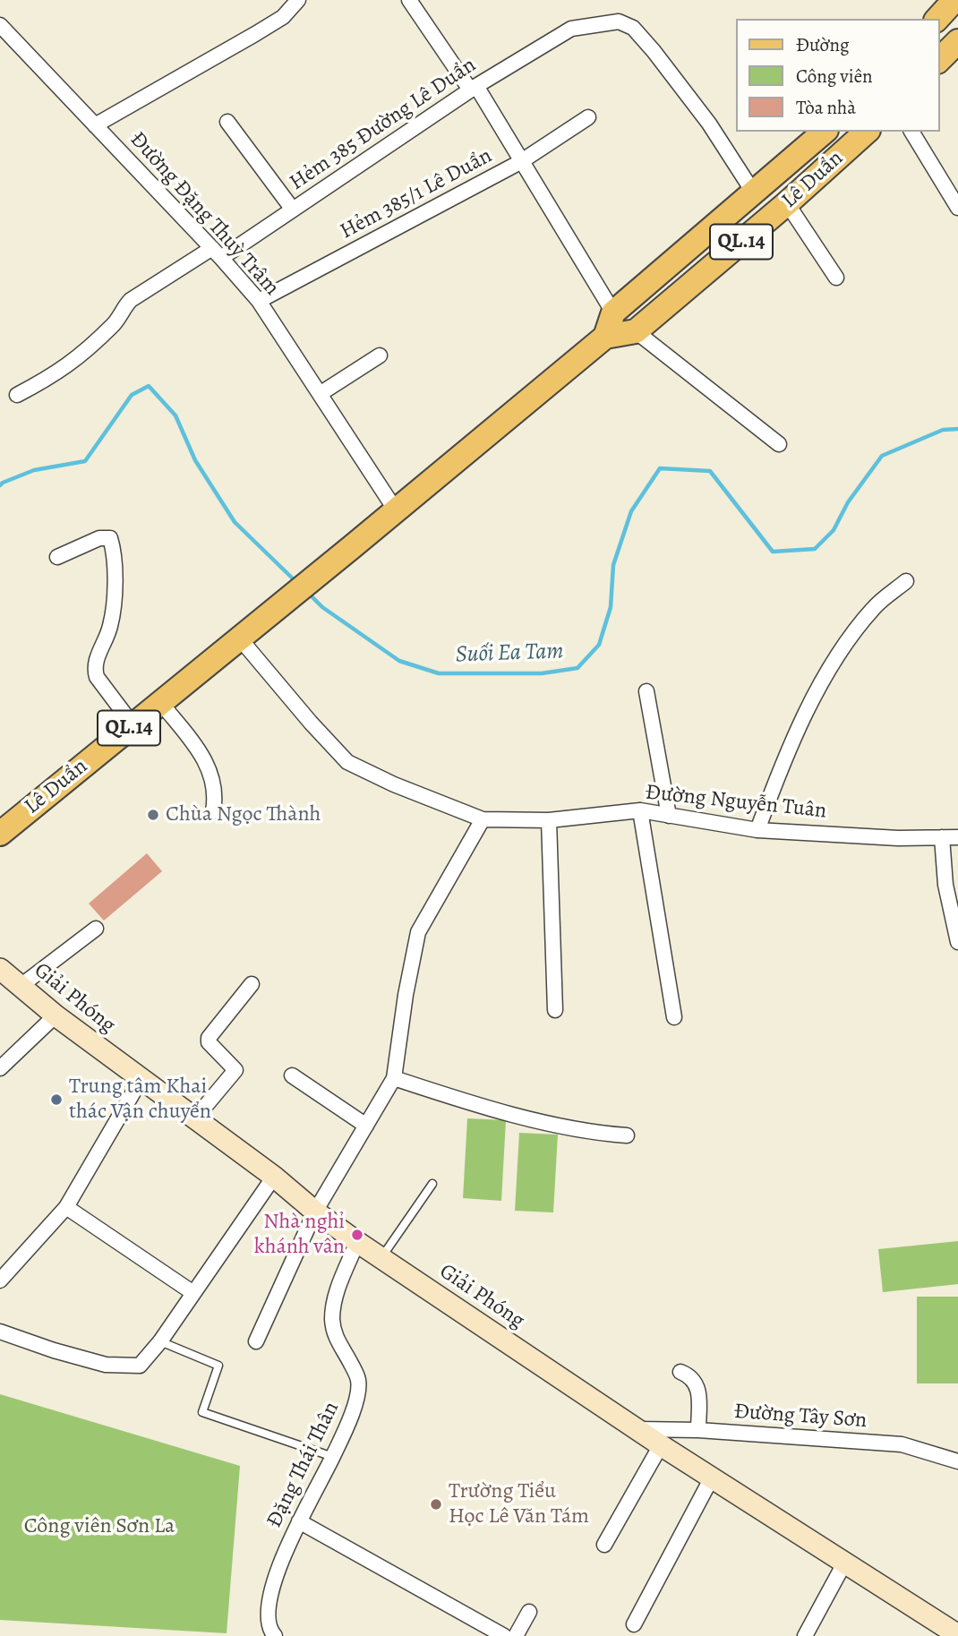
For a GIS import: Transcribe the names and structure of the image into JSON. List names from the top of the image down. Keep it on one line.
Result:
{"streets":{"main road":["Lê Duẩn","QL.14"],"street":["Hẻm 385 Đường Lê Duẩn","Hẻm 385/1 Lê Duẩn","Đường Đặng Thuỳ Trâm","Đường Nguyễn Tuân","Giải Phóng","Đường Tây Sơn","Đặng Thái Thân"]},"crossings":[["Hẻm 385 Đường Lê Duẩn","Lê Duẩn"],["Hẻm 385 Đường Lê Duẩn","Đường Đặng Thuỳ Trâm"],["Lê Duẩn","Đường Đặng Thuỳ Trâm"],["Lê Duẩn","QL.14"],["Lê Duẩn","Đường Nguyễn Tuân"],["Hẻm 385/1 Lê Duẩn","Đường Đặng Thuỳ Trâm"],["Đường Đặng Thuỳ Trâm","QL.14"],["Giải Phóng","Đường Tây Sơn"],["Giải Phóng","Đặng Thái Thân"]],"water":["Suối Ea Tam"],"parks":["Công viên Sơn La"],"places":["Chùa Ngọc Thành","Trung tâm Khai thác Vận chuyển","Nhà nghỉ khánh vân","Trường Tiểu Học Lê Văn Tám"],"legend":["Đường","Công viên","Tòa nhà"]}
